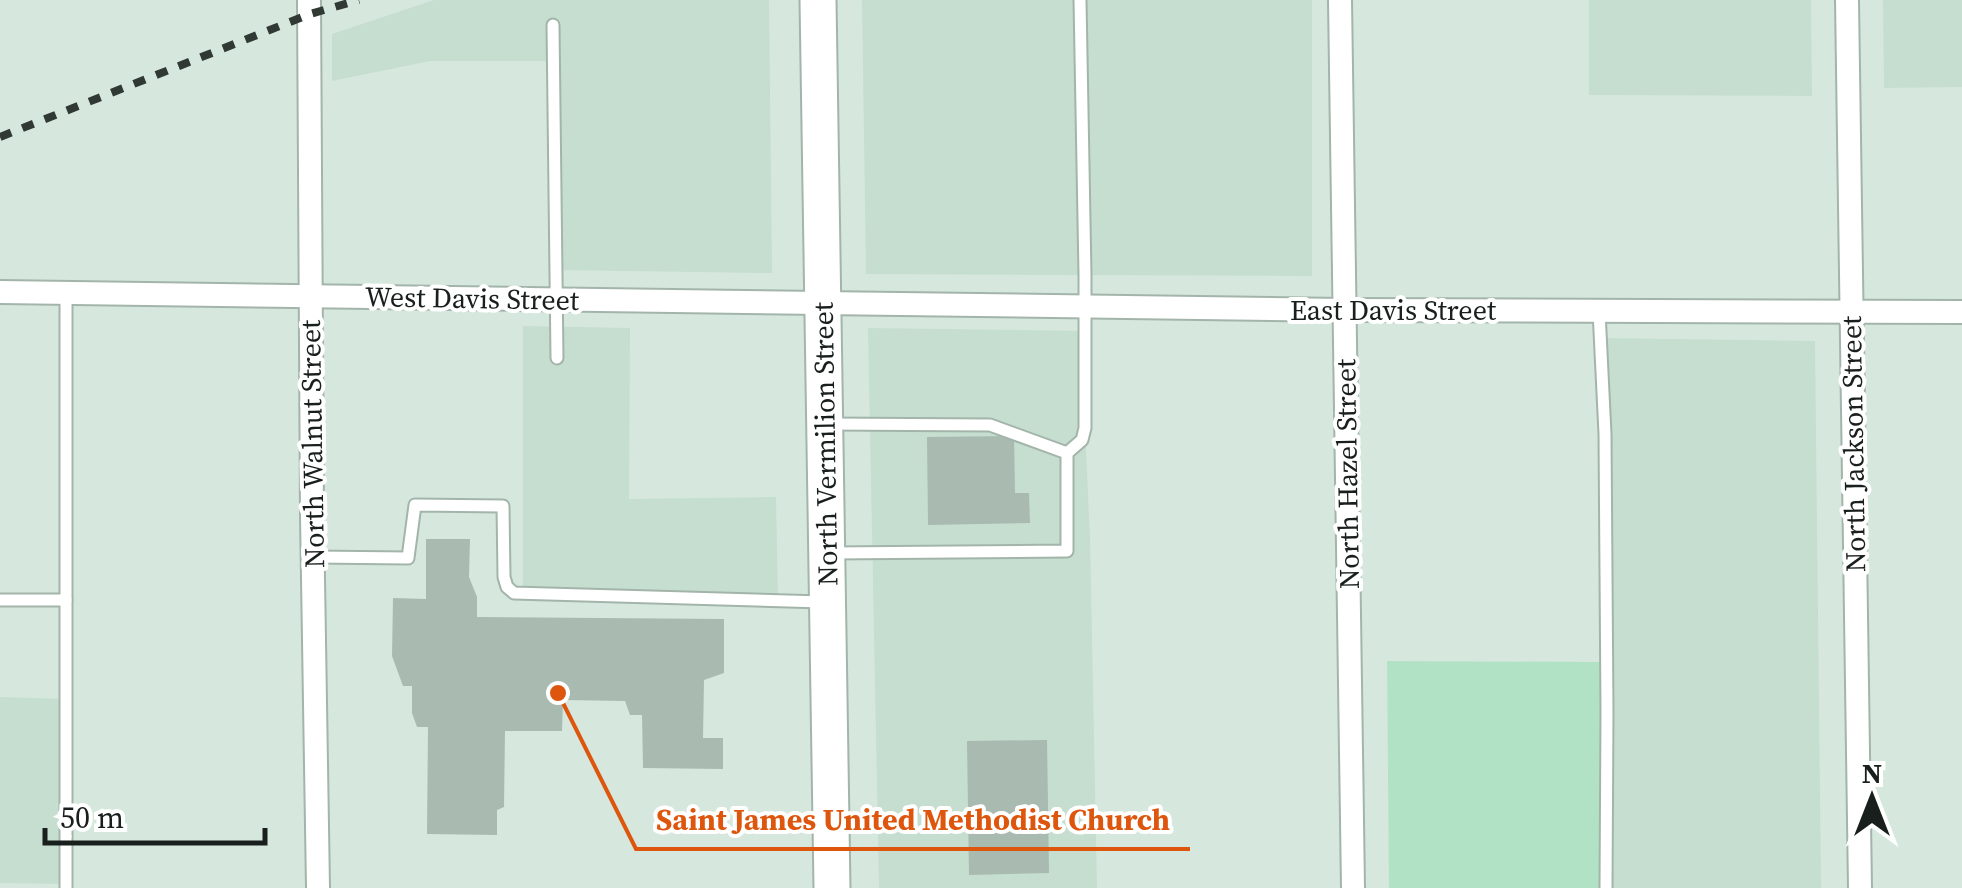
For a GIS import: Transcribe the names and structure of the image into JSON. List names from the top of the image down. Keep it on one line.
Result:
{"streets":{"main road":["North Vermilion Street"],"street":["West Davis Street","East Davis Street","North Walnut Street","North Jackson Street","North Hazel Street"]},"crossings":[["West Davis Street","East Davis Street"],["West Davis Street","North Walnut Street"],["West Davis Street","North Vermilion Street"],["East Davis Street","North Vermilion Street"],["East Davis Street","North Jackson Street"],["East Davis Street","North Hazel Street"]],"places":["Saint James United Methodist Church"],"scale_bar":"50 m","north":"top"}
